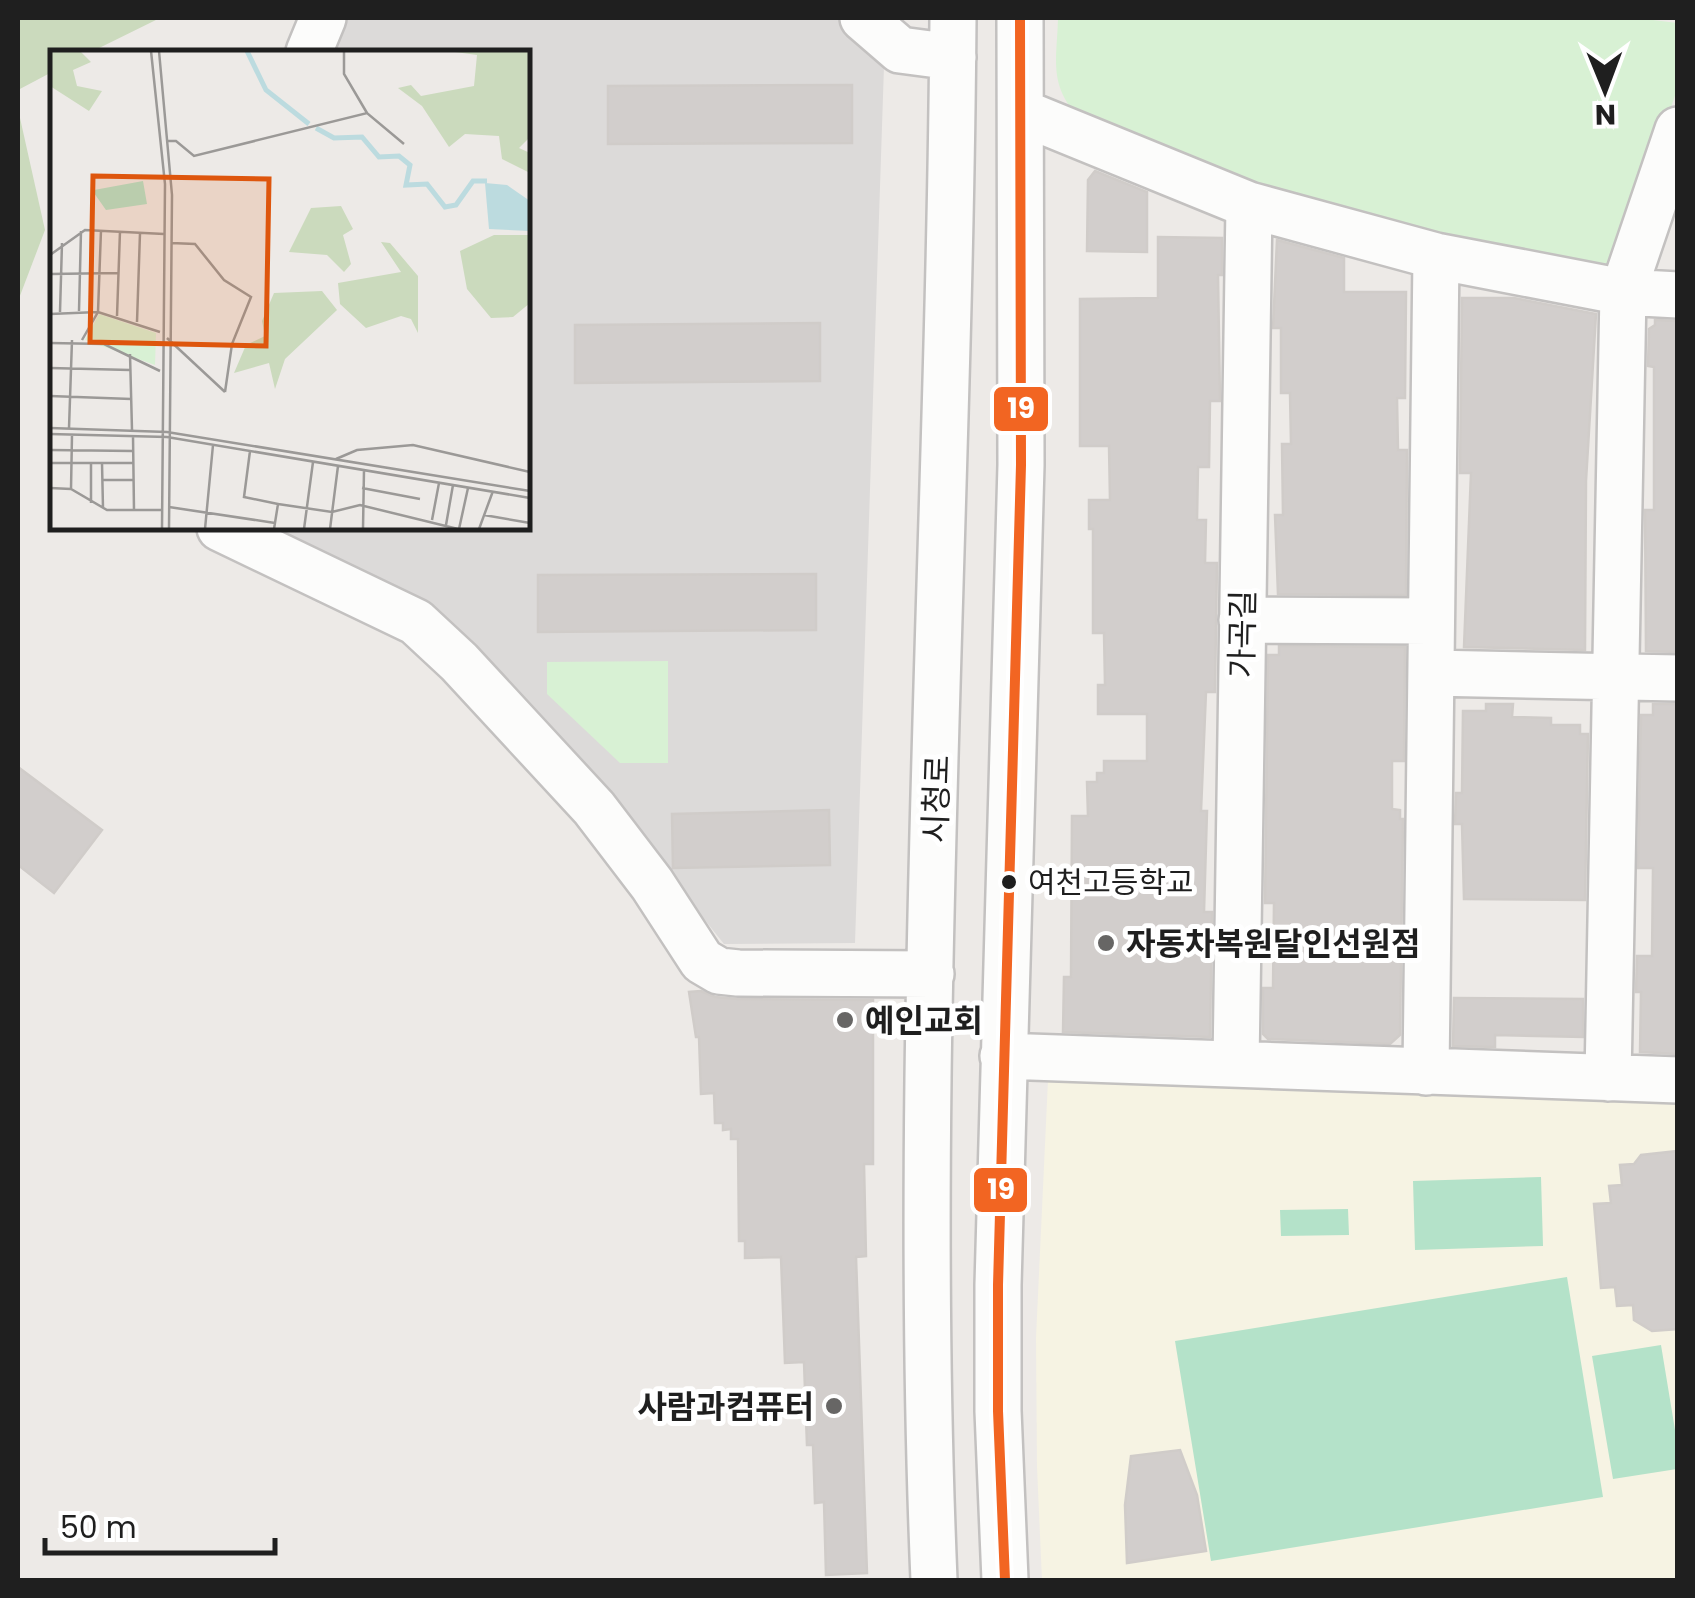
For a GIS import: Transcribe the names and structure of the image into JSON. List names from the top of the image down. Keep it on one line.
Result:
{"streets":{"street":["가곡길","시청로"]},"places":["여천고등학교","자동차복원달인선원점","예인교회","사람과컴퓨터"],"lines":["transit line 19"],"scale_bar":"50 m","north":"bottom"}
